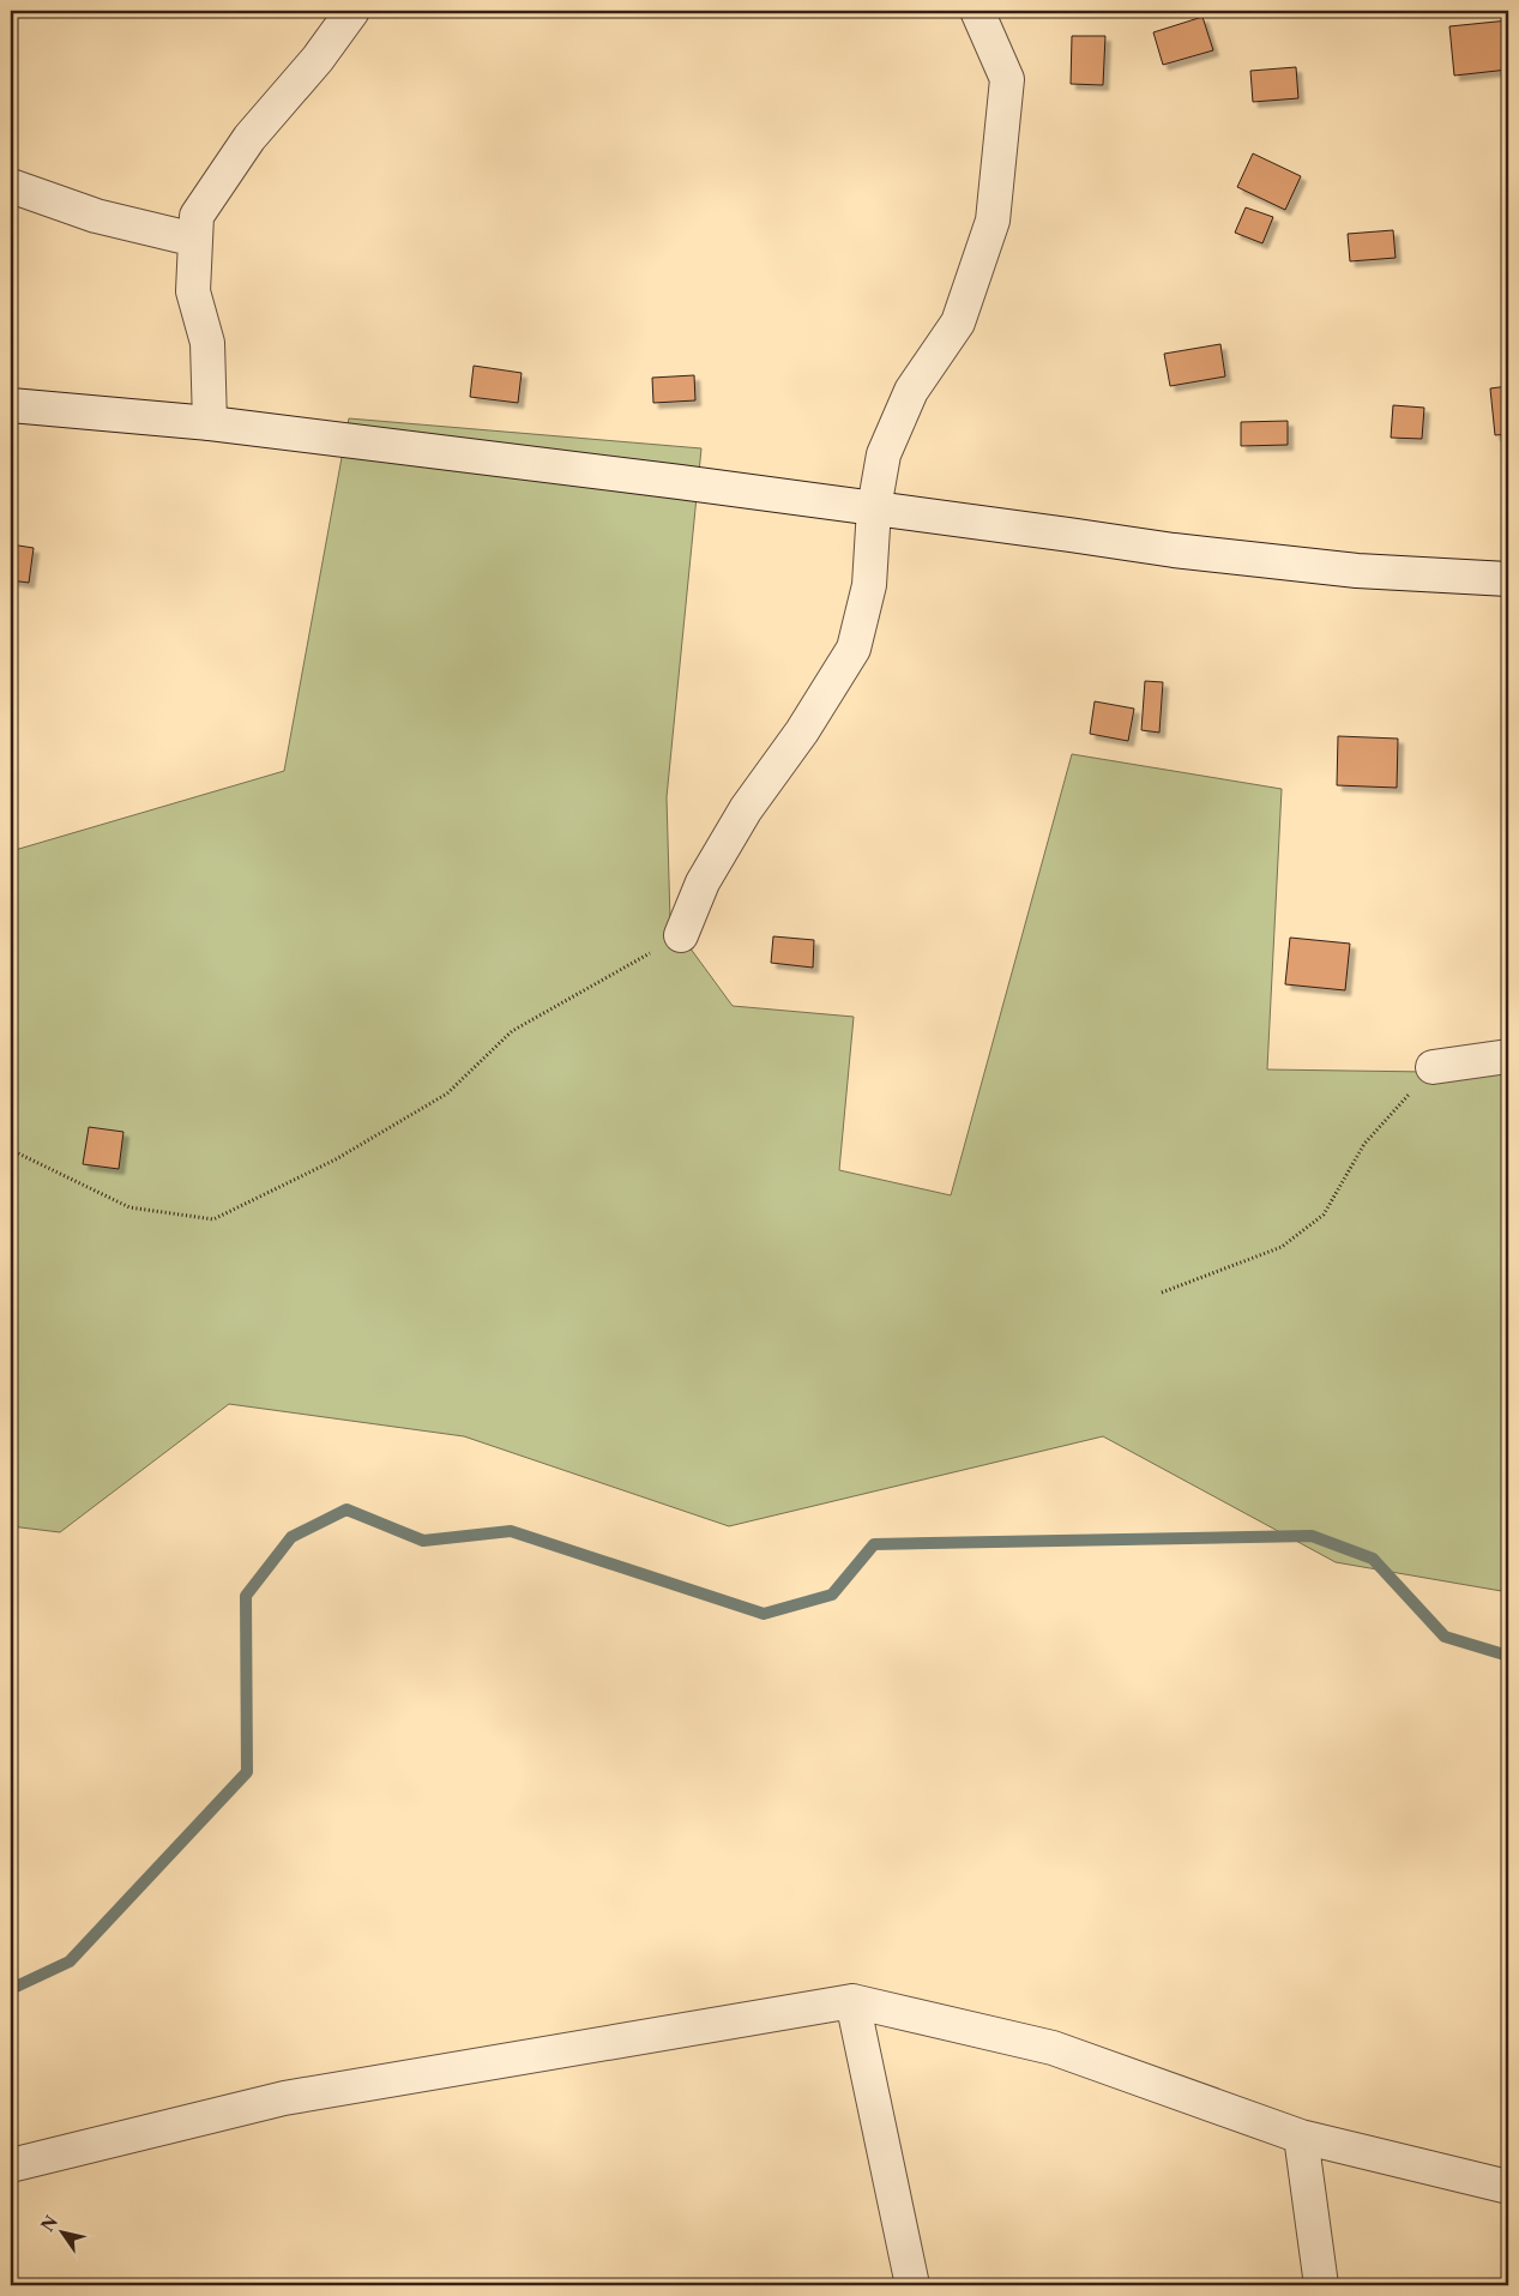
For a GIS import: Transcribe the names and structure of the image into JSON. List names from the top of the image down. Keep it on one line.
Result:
{"north":"top left"}
